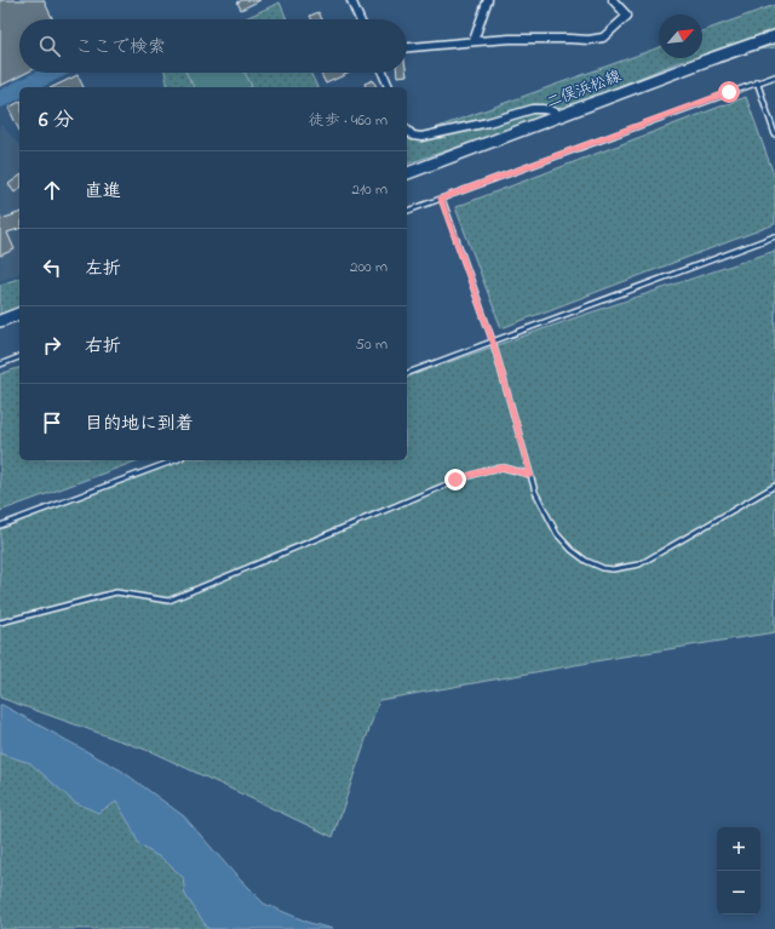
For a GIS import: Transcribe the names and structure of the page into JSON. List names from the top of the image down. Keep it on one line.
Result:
{"streets":{"main road":["二俣浜松線"]},"north":"top right","page":{"search":"ここで検索","heading":["6 分","徒歩 · 460 m"],"list":[["直進","210 m"],["左折","200 m"],["右折","50 m"],"目的地に到着"],"map_buttons":["+","−"]}}
